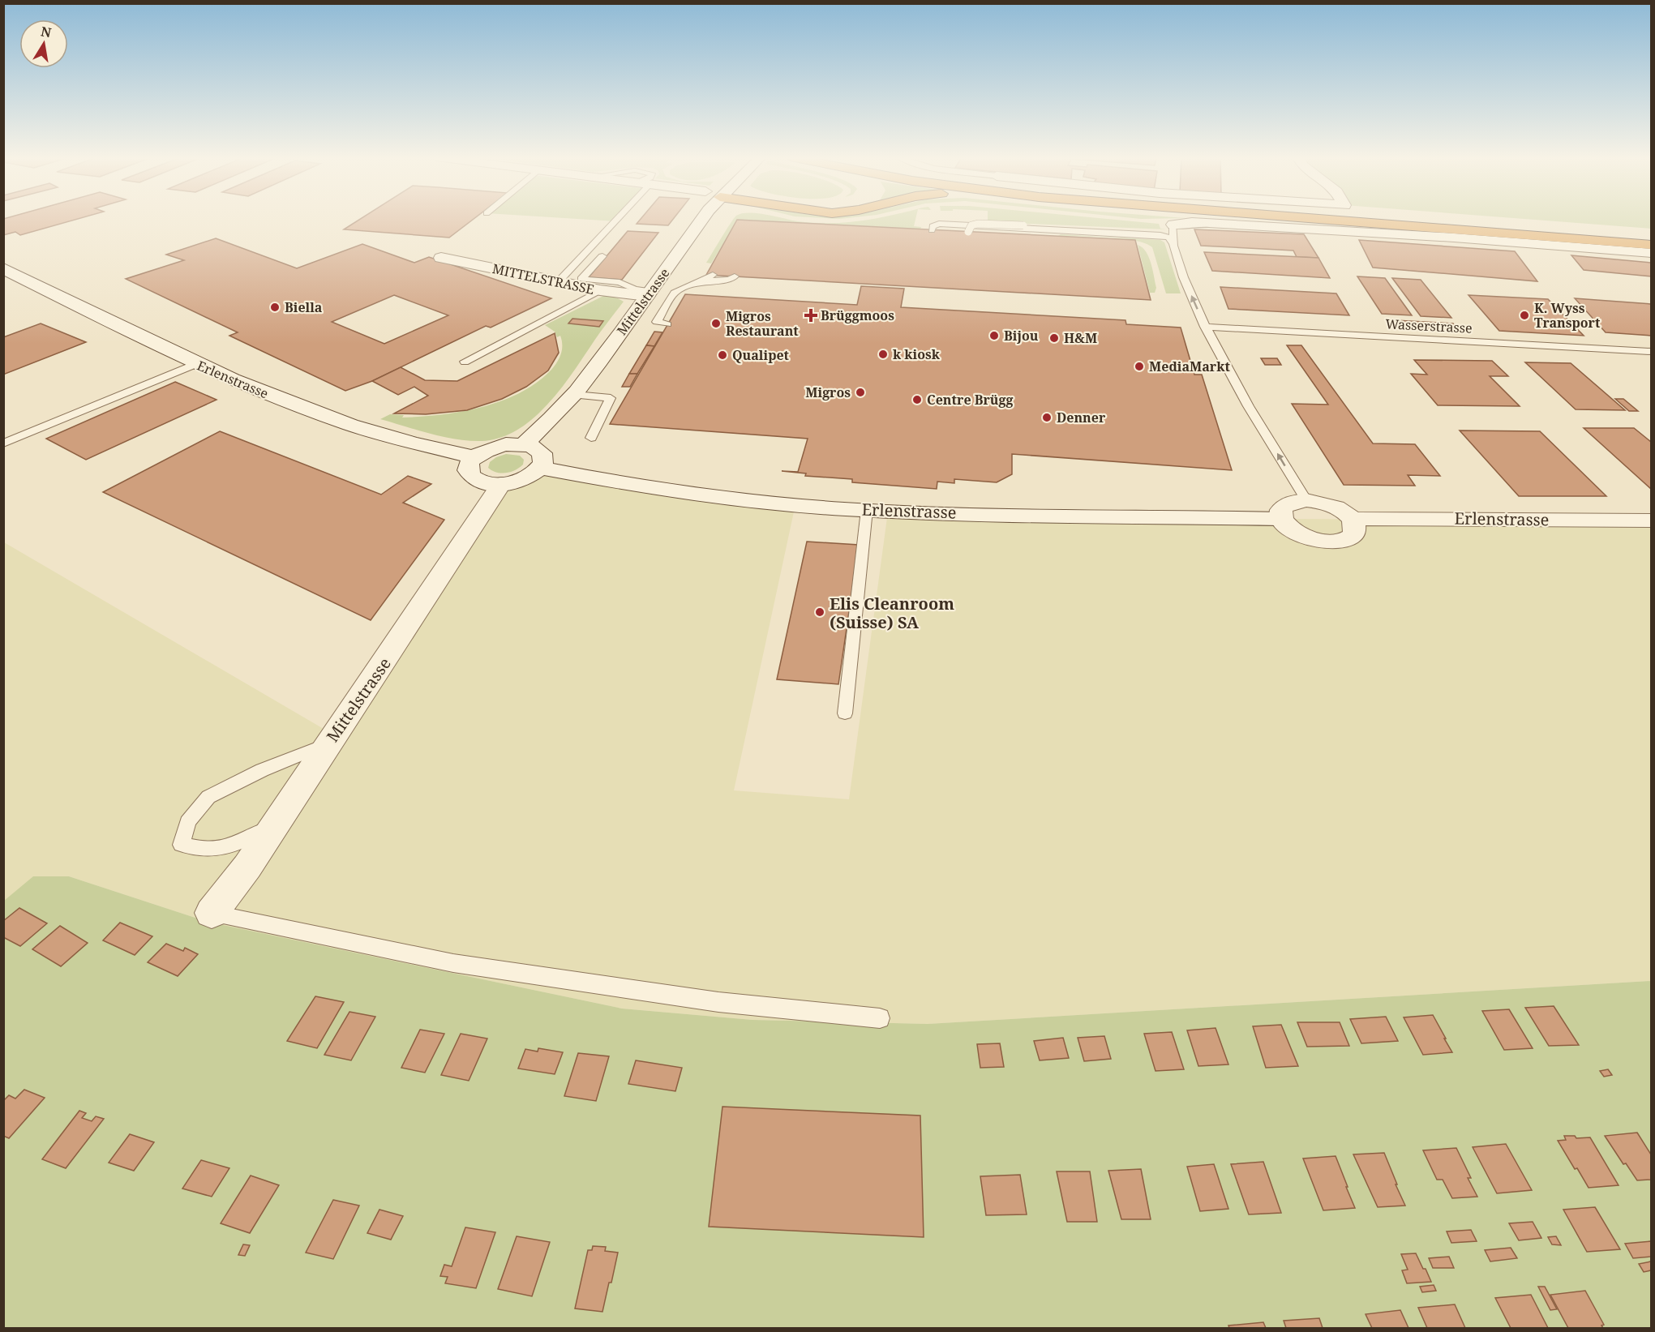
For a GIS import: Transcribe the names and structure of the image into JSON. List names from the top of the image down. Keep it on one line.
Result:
{"streets":{"street":["MITTELSTRASSE","Mittelstrasse","Erlenstrasse"],"lane":["Wasserstrasse"]},"crossings":[["MITTELSTRASSE","Mittelstrasse"]],"places":{"other":["Biella","K. Wyss Transport","Migros Restaurant","Bijou","H&M","k kiosk","Qualipet","MediaMarkt","Migros","Centre Brügg","Denner","Elis Cleanroom (Suisse) SA"],"health":["Brüggmoos"]},"north":"top"}
